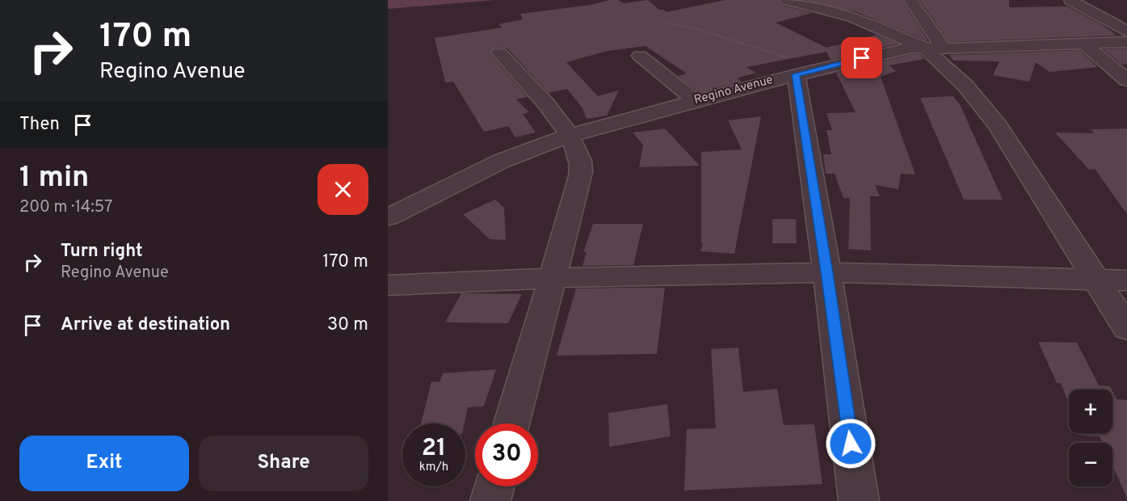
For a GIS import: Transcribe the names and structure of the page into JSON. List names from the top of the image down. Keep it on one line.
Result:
{"streets":{"street":["Regino Avenue"]},"page":{"turn":["170 m","Regino Avenue"],"then":"Then","heading":["1 min","200 m · 14:57"],"list":[{"name":"Turn right","note":"Regino Avenue","value":"170 m"},{"name":"Arrive at destination","value":"30 m"}],"map_buttons":["+","−"],"speed":"21 km/h","limit":"30","buttons":["Exit","Share"]}}
